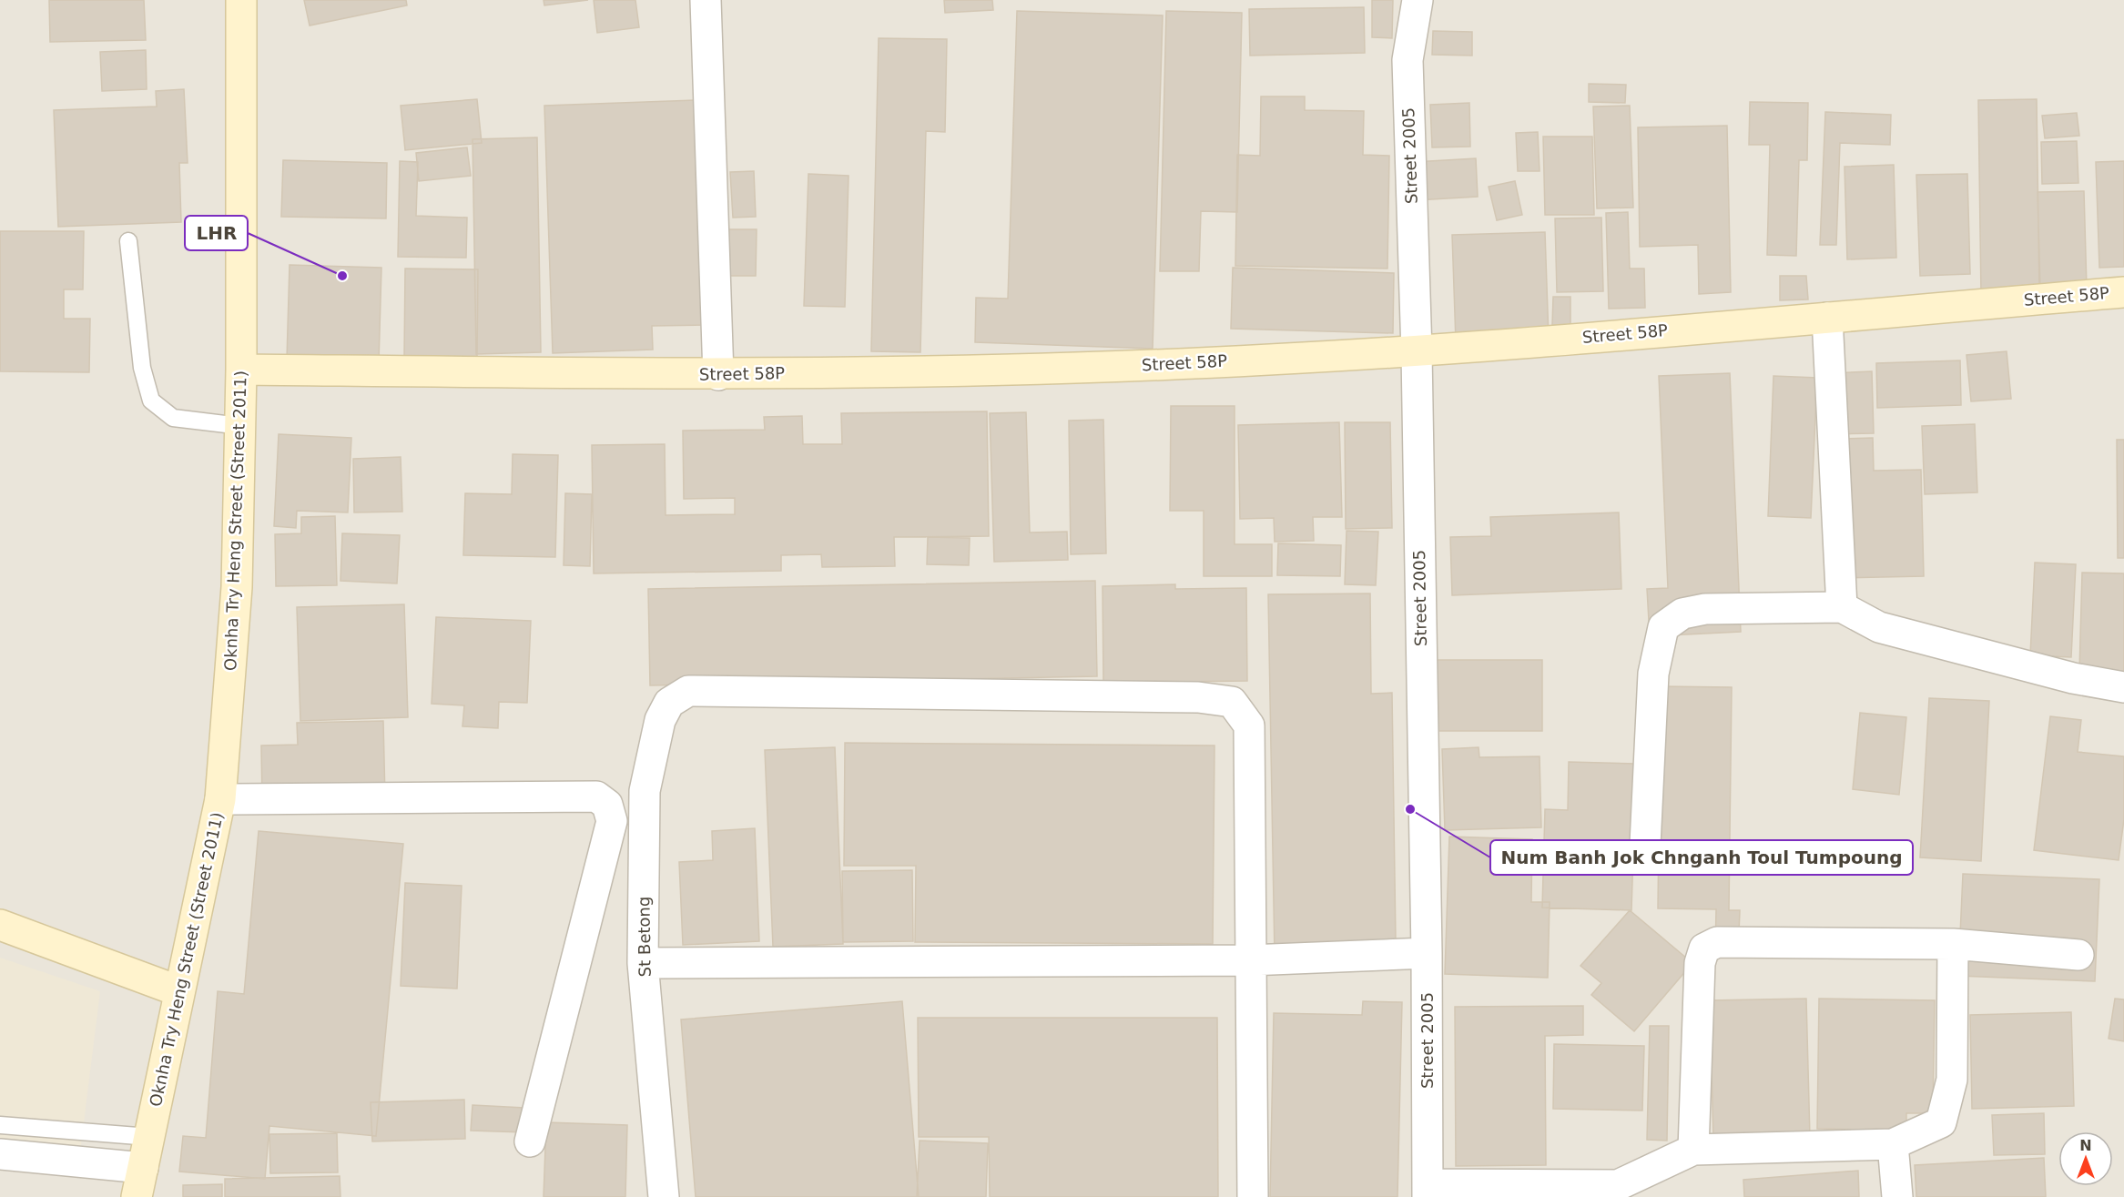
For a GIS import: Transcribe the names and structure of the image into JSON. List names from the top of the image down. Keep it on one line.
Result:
{"streets":{"street":["Street 2005","Street 58P","Oknha Try Heng Street (Street 2011)","St Betong"]},"crossings":[["Street 2005","Street 58P"],["Street 58P","Oknha Try Heng Street (Street 2011)"]],"places":["LHR","Num Banh Jok Chnganh Toul Tumpoung"],"north":"top"}
